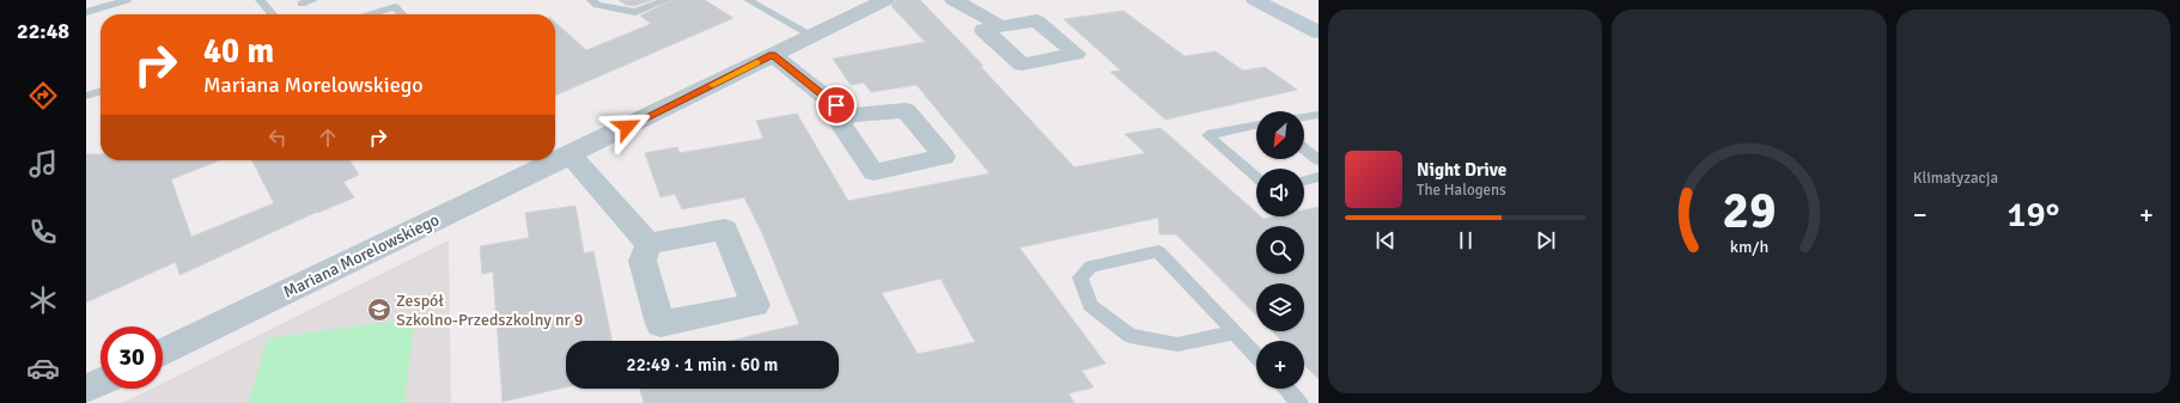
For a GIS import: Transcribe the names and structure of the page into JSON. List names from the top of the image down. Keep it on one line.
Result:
{"streets":{"street":["Mariana Morelowskiego"]},"places":{"school or university":["Zespół Szkolno-Przedszkolny nr 9"]},"north":"bottom left","page":{"tabs":"22:48","tile":"Klimatyzacja","turn":["40 m","Mariana Morelowskiego"],"map_buttons":"+","song":["Night Drive","The Halogens"],"heat":["−","19°","+"],"limit":"30","trip":"22:49 · 1 min · 60 m","gauge":["29","km/h"]}}
